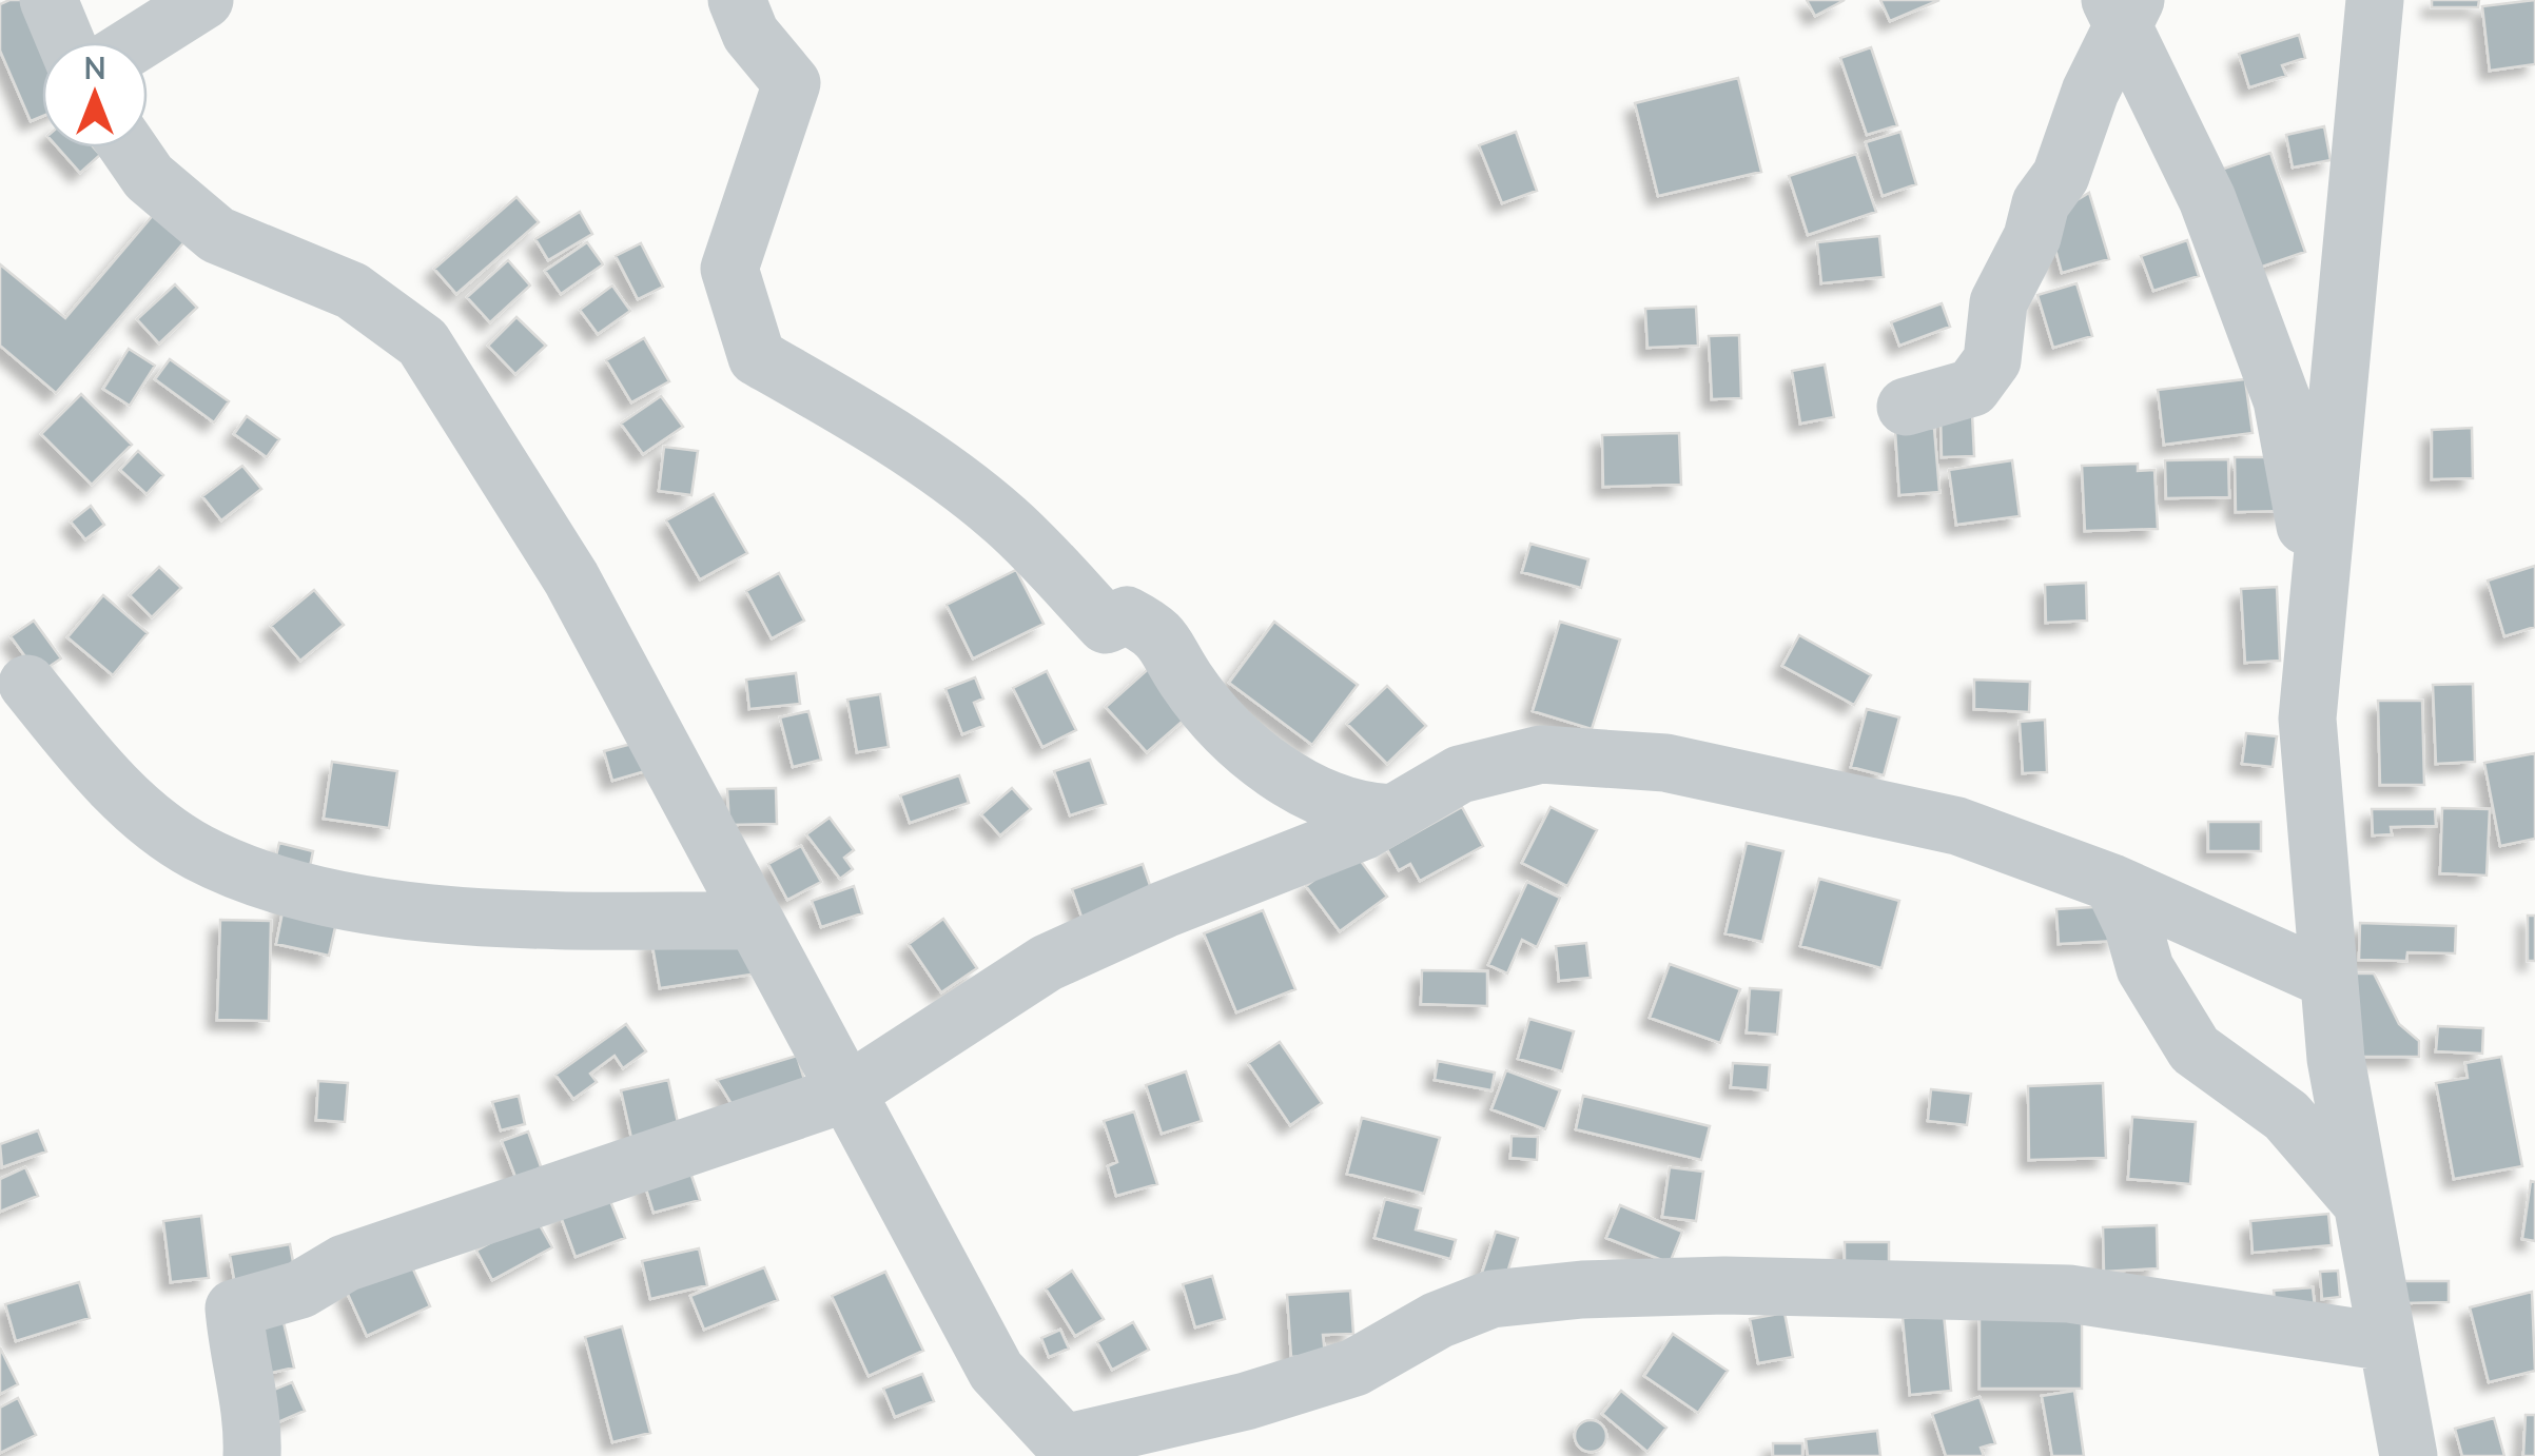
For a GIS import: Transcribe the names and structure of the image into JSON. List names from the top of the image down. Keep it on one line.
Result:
{"north":"top"}
